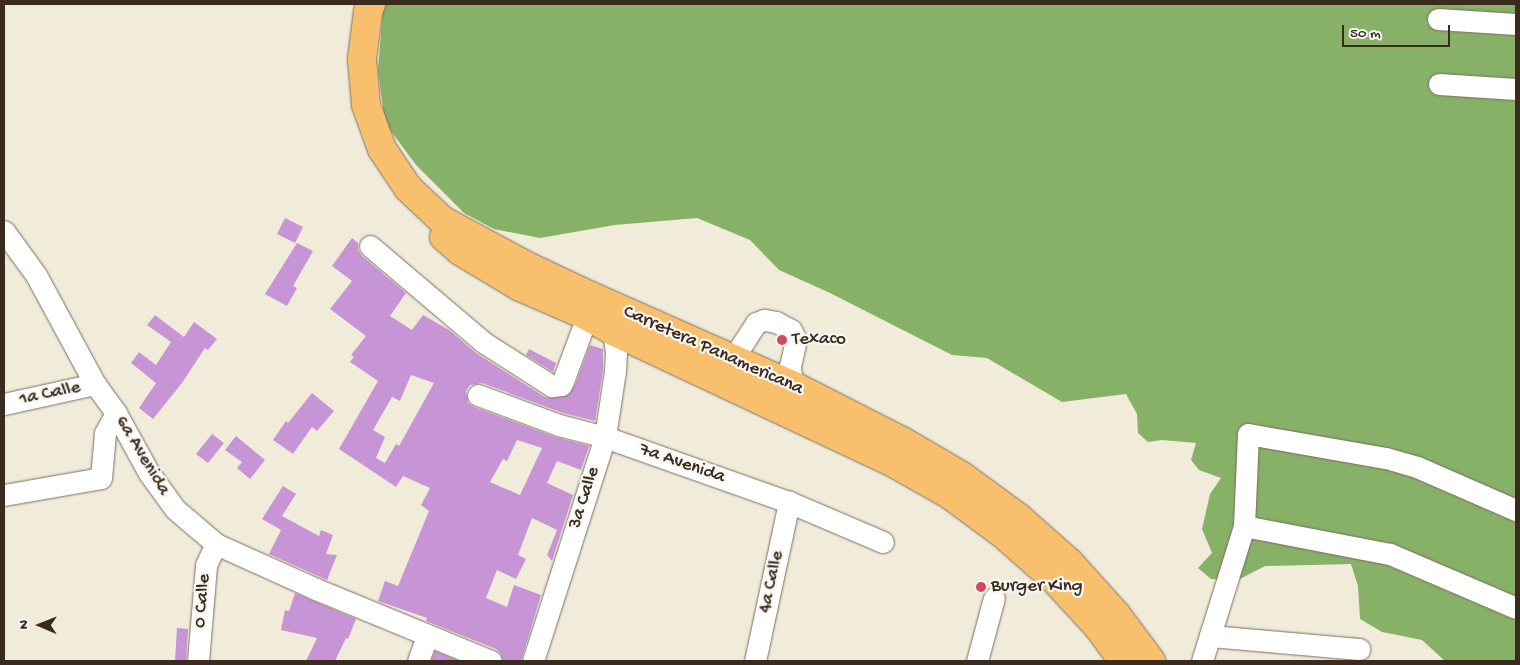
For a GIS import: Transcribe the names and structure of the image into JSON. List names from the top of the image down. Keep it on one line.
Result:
{"streets":{"highway":["Carretera Panamericana"],"street":["1a Calle","6a Avenida","7a Avenida","3a Calle","4a Calle","0 Calle"]},"crossings":[["Carretera Panamericana","3a Calle"],["1a Calle","6a Avenida"],["6a Avenida","0 Calle"],["7a Avenida","3a Calle"],["7a Avenida","4a Calle"]],"places":["Texaco","Burger King"],"scale_bar":"50 m","north":"left"}
